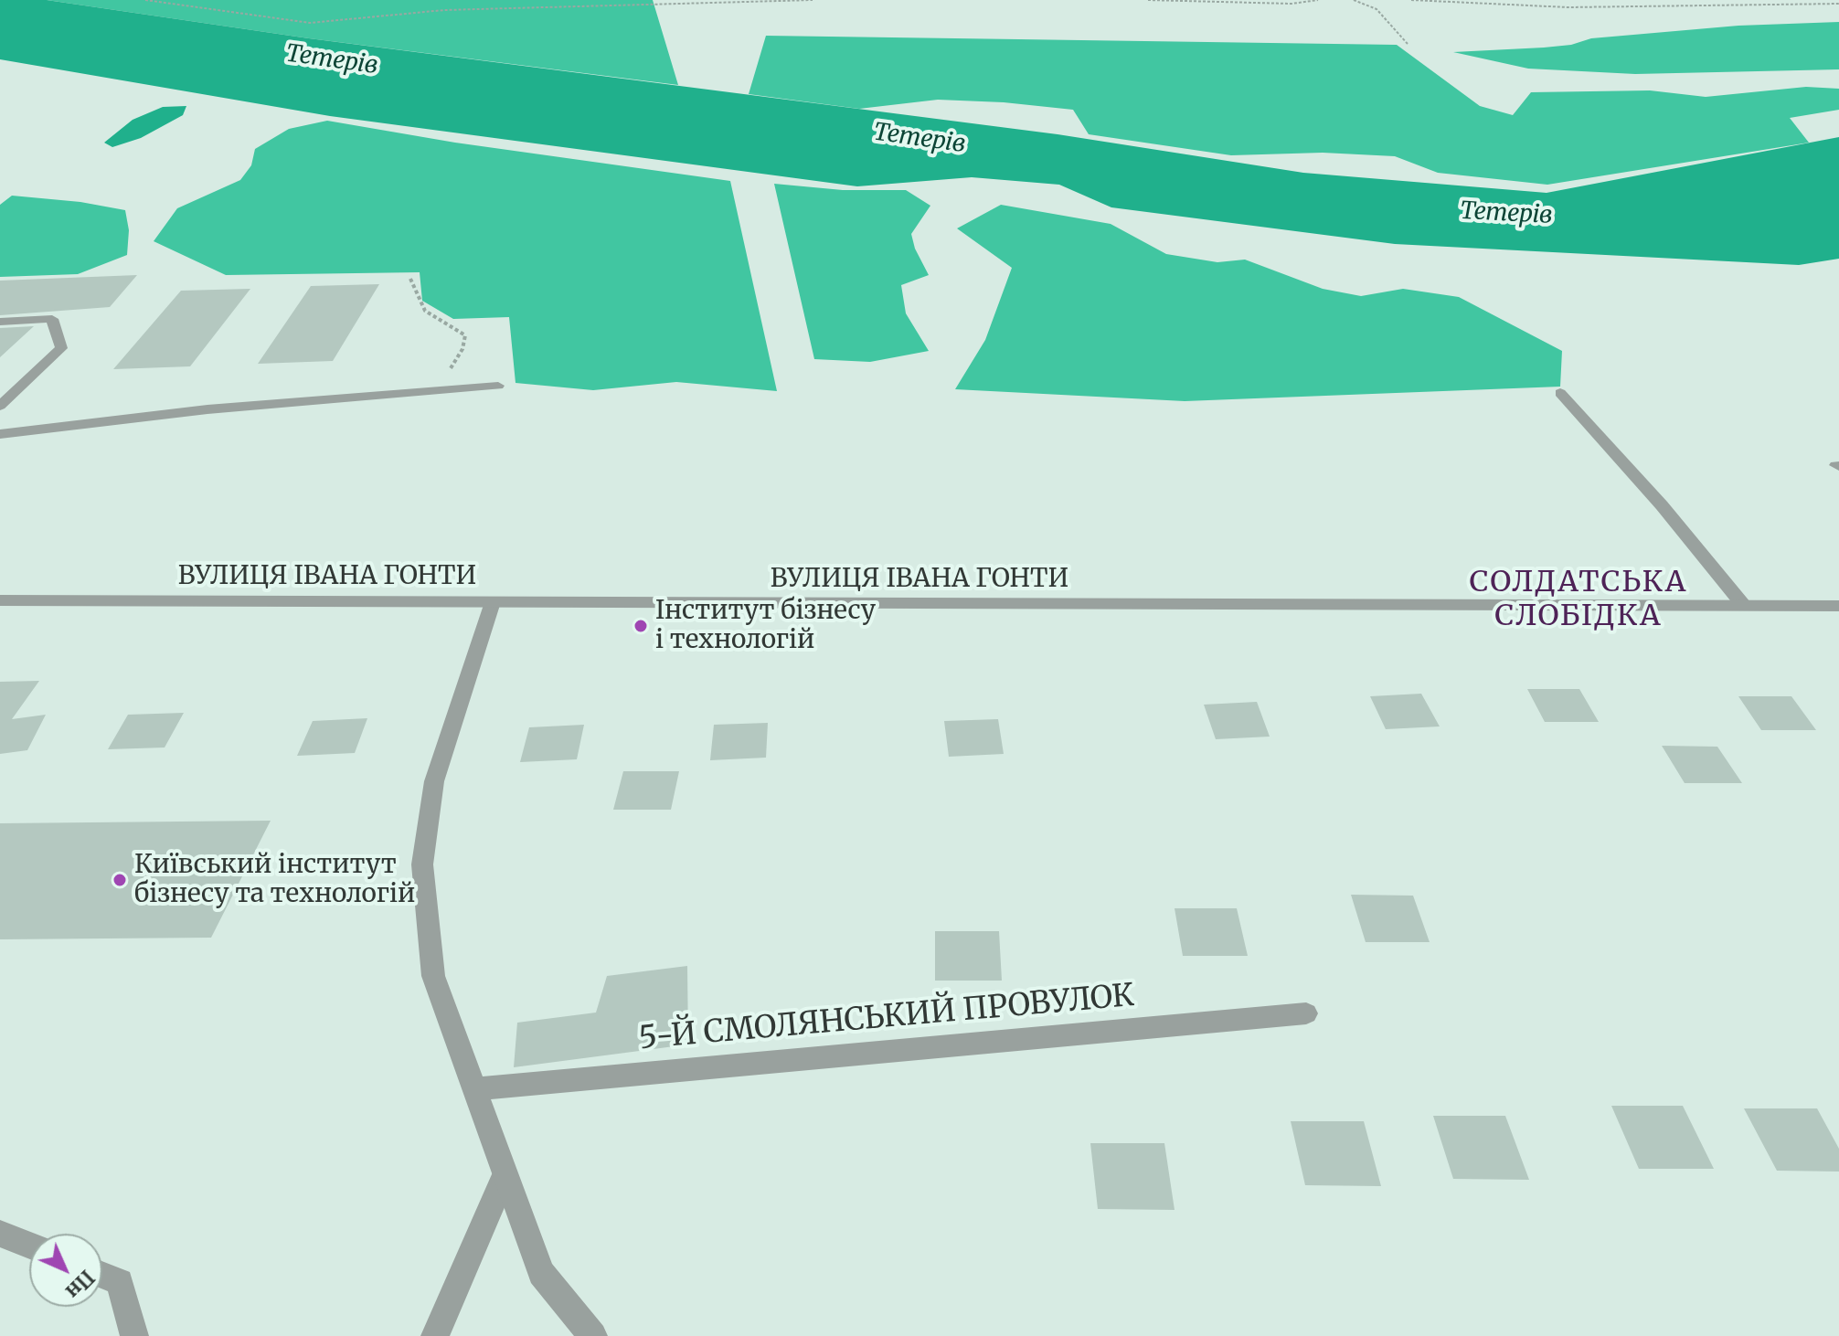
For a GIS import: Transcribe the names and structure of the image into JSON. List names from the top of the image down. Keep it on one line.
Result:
{"streets":{"street":["ВУЛИЦЯ ІВАНА ГОНТИ","5-Й СМОЛЯНСЬКИЙ ПРОВУЛОК"]},"districts":["СОЛДАТСЬКА СЛОБІДКА"],"water":["Тетерів"],"places":["Інститут бізнесу і технологій","Київський інститут бізнесу та технологій"],"north":"bottom right"}
